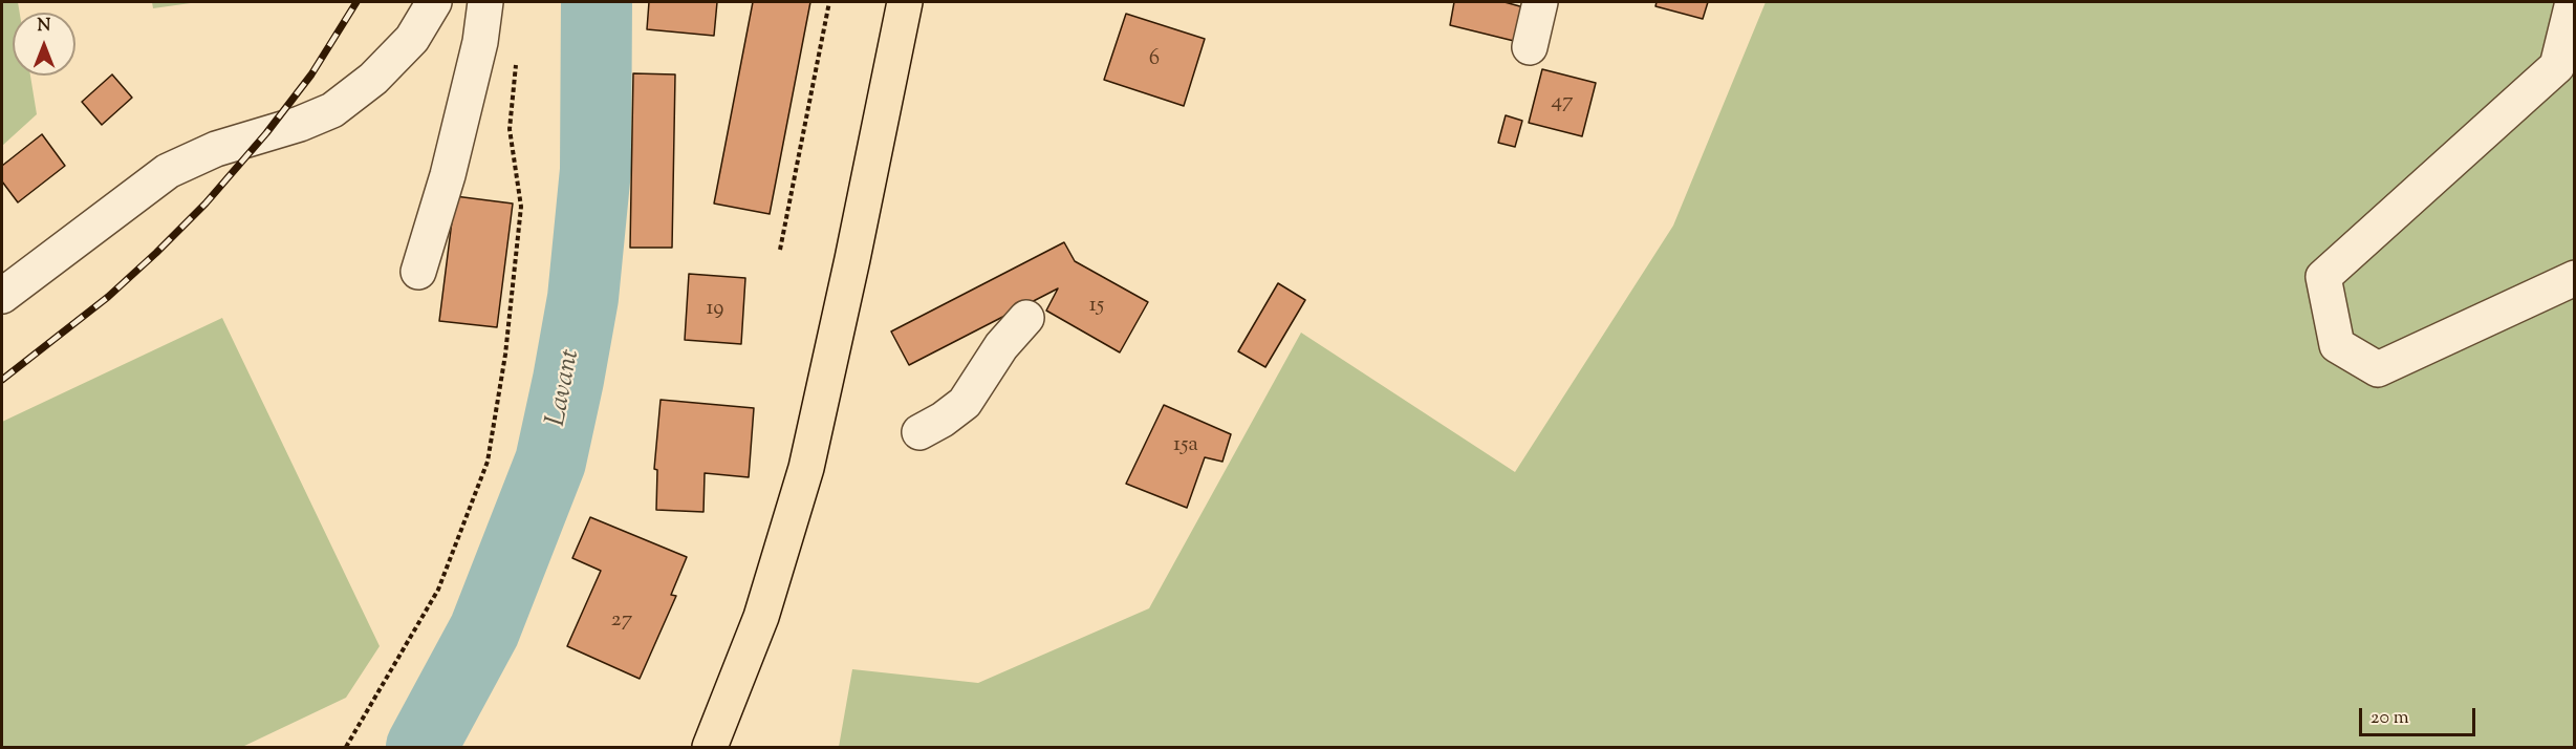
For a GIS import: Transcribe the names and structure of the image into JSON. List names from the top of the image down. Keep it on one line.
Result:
{"water":["Lavant"],"house_numbers":["6","47","15","19","15a","27"],"scale_bar":"20 m","north":"top"}
